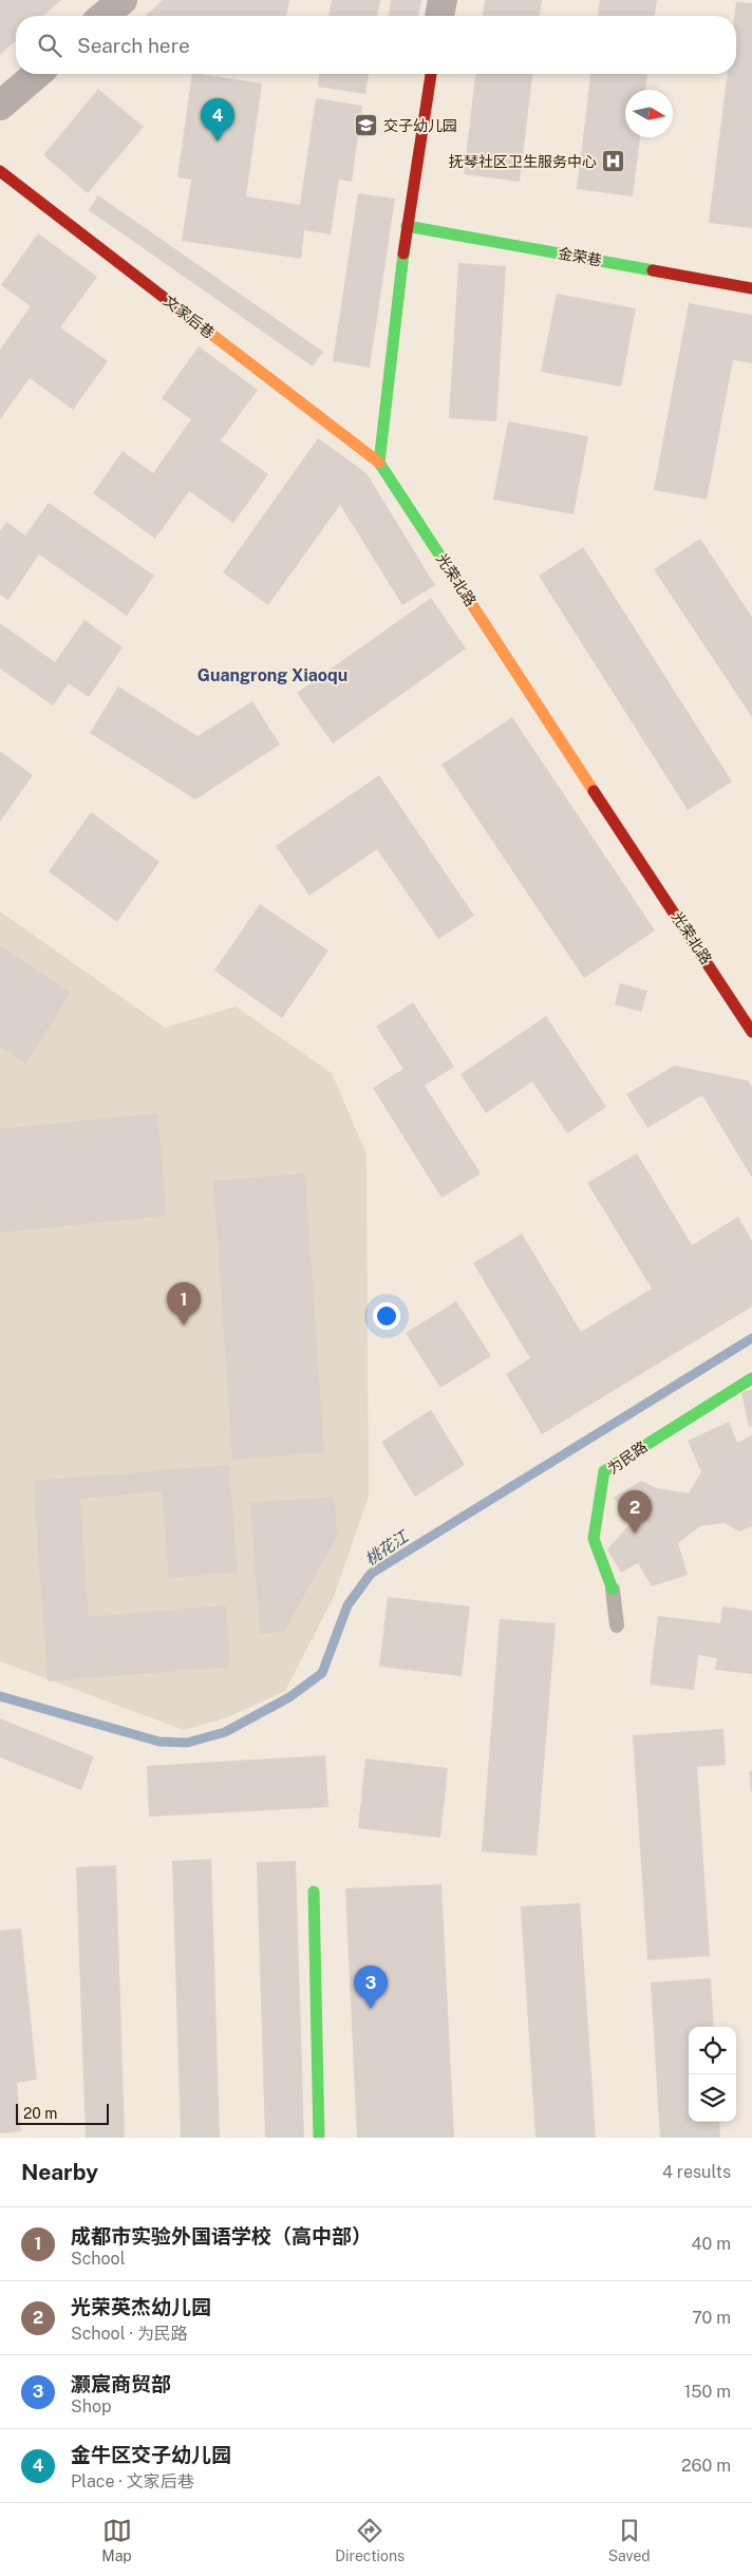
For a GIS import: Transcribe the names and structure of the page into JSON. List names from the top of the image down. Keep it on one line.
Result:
{"streets":{"street":["金荣巷","文家后巷","光荣北路","为民路"]},"crossings":[["文家后巷","光荣北路"]],"districts":["Guangrong Xiaoqu"],"water":["桃花江"],"places":{"school or university":["交子幼儿园"],"hospital":["抚琴社区卫生服务中心"]},"scale_bar":"20 m","north":"right","page":{"search":"Search here","pins":["4","1","2","3"],"scale":"20 m","heading":["Nearby","4 results"],"list":[{"mark":"1","name":"成都市实验外国语学校（高中部）","note":"School","value":"40 m"},{"mark":"2","name":"光荣英杰幼儿园","note":"School · 为民路","value":"70 m"},{"mark":"3","name":"灏宸商贸部","note":"Shop","value":"150 m"},{"mark":"4","name":"金牛区交子幼儿园","note":"Place · 文家后巷","value":"260 m"}],"nav":["Map","Directions","Saved"]}}
